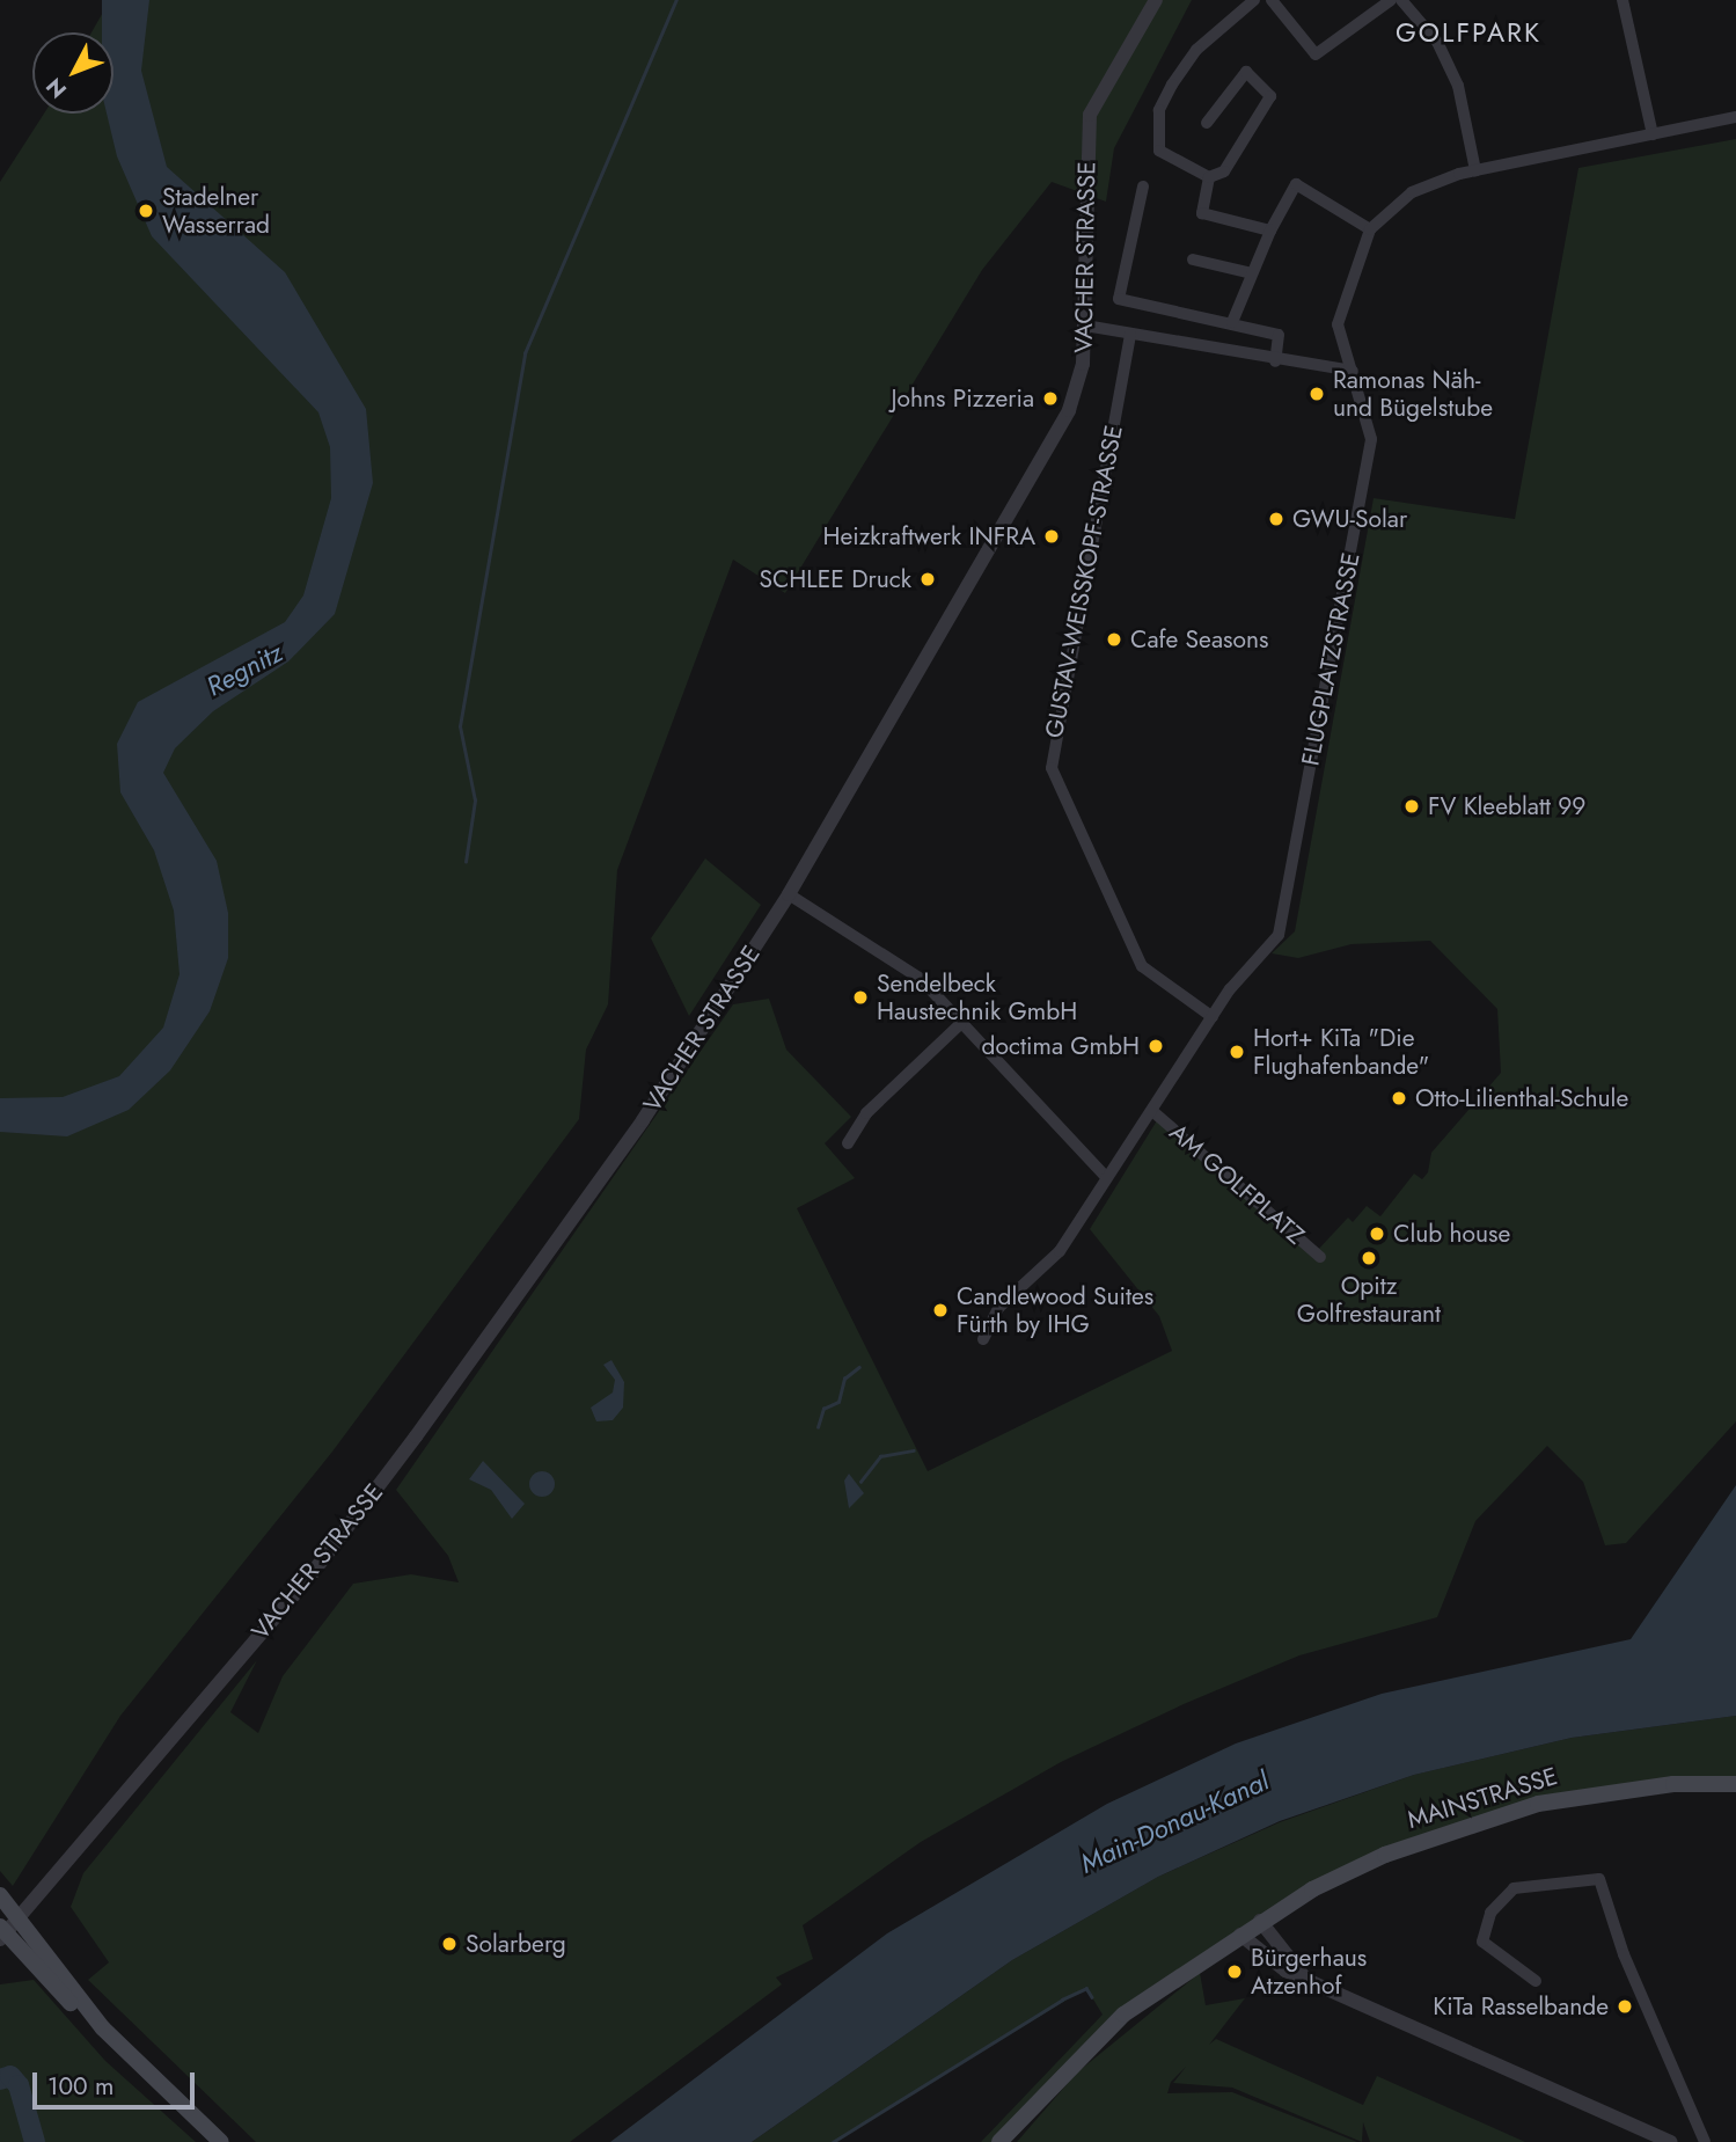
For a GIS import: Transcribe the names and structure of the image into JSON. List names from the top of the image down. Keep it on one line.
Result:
{"streets":{"main road":["MAINSTRASSE"],"street":["VACHER STRASSE","GUSTAV-WEISSKOPF-STRASSE","FLUGPLATZSTRASSE","AM GOLFPLATZ"]},"crossings":[["GUSTAV-WEISSKOPF-STRASSE","FLUGPLATZSTRASSE"],["FLUGPLATZSTRASSE","AM GOLFPLATZ"]],"districts":["GOLFPARK"],"water":["Regnitz","Main-Donau-Kanal"],"places":["Stadelner Wasserrad","Ramonas Näh- und Bügelstube","Johns Pizzeria","GWU-Solar","Heizkraftwerk INFRA","SCHLEE Druck","Cafe Seasons","FV Kleeblatt 99","Sendelbeck Haustechnik GmbH","doctima GmbH","Hort+ KiTa \"Die Flughafenbande\"","Otto-Lilienthal-Schule","Club house","Opitz Golfrestaurant","Candlewood Suites Fürth by IHG","Solarberg","Bürgerhaus Atzenhof","KiTa Rasselbande"],"scale_bar":"100 m","north":"bottom left"}
